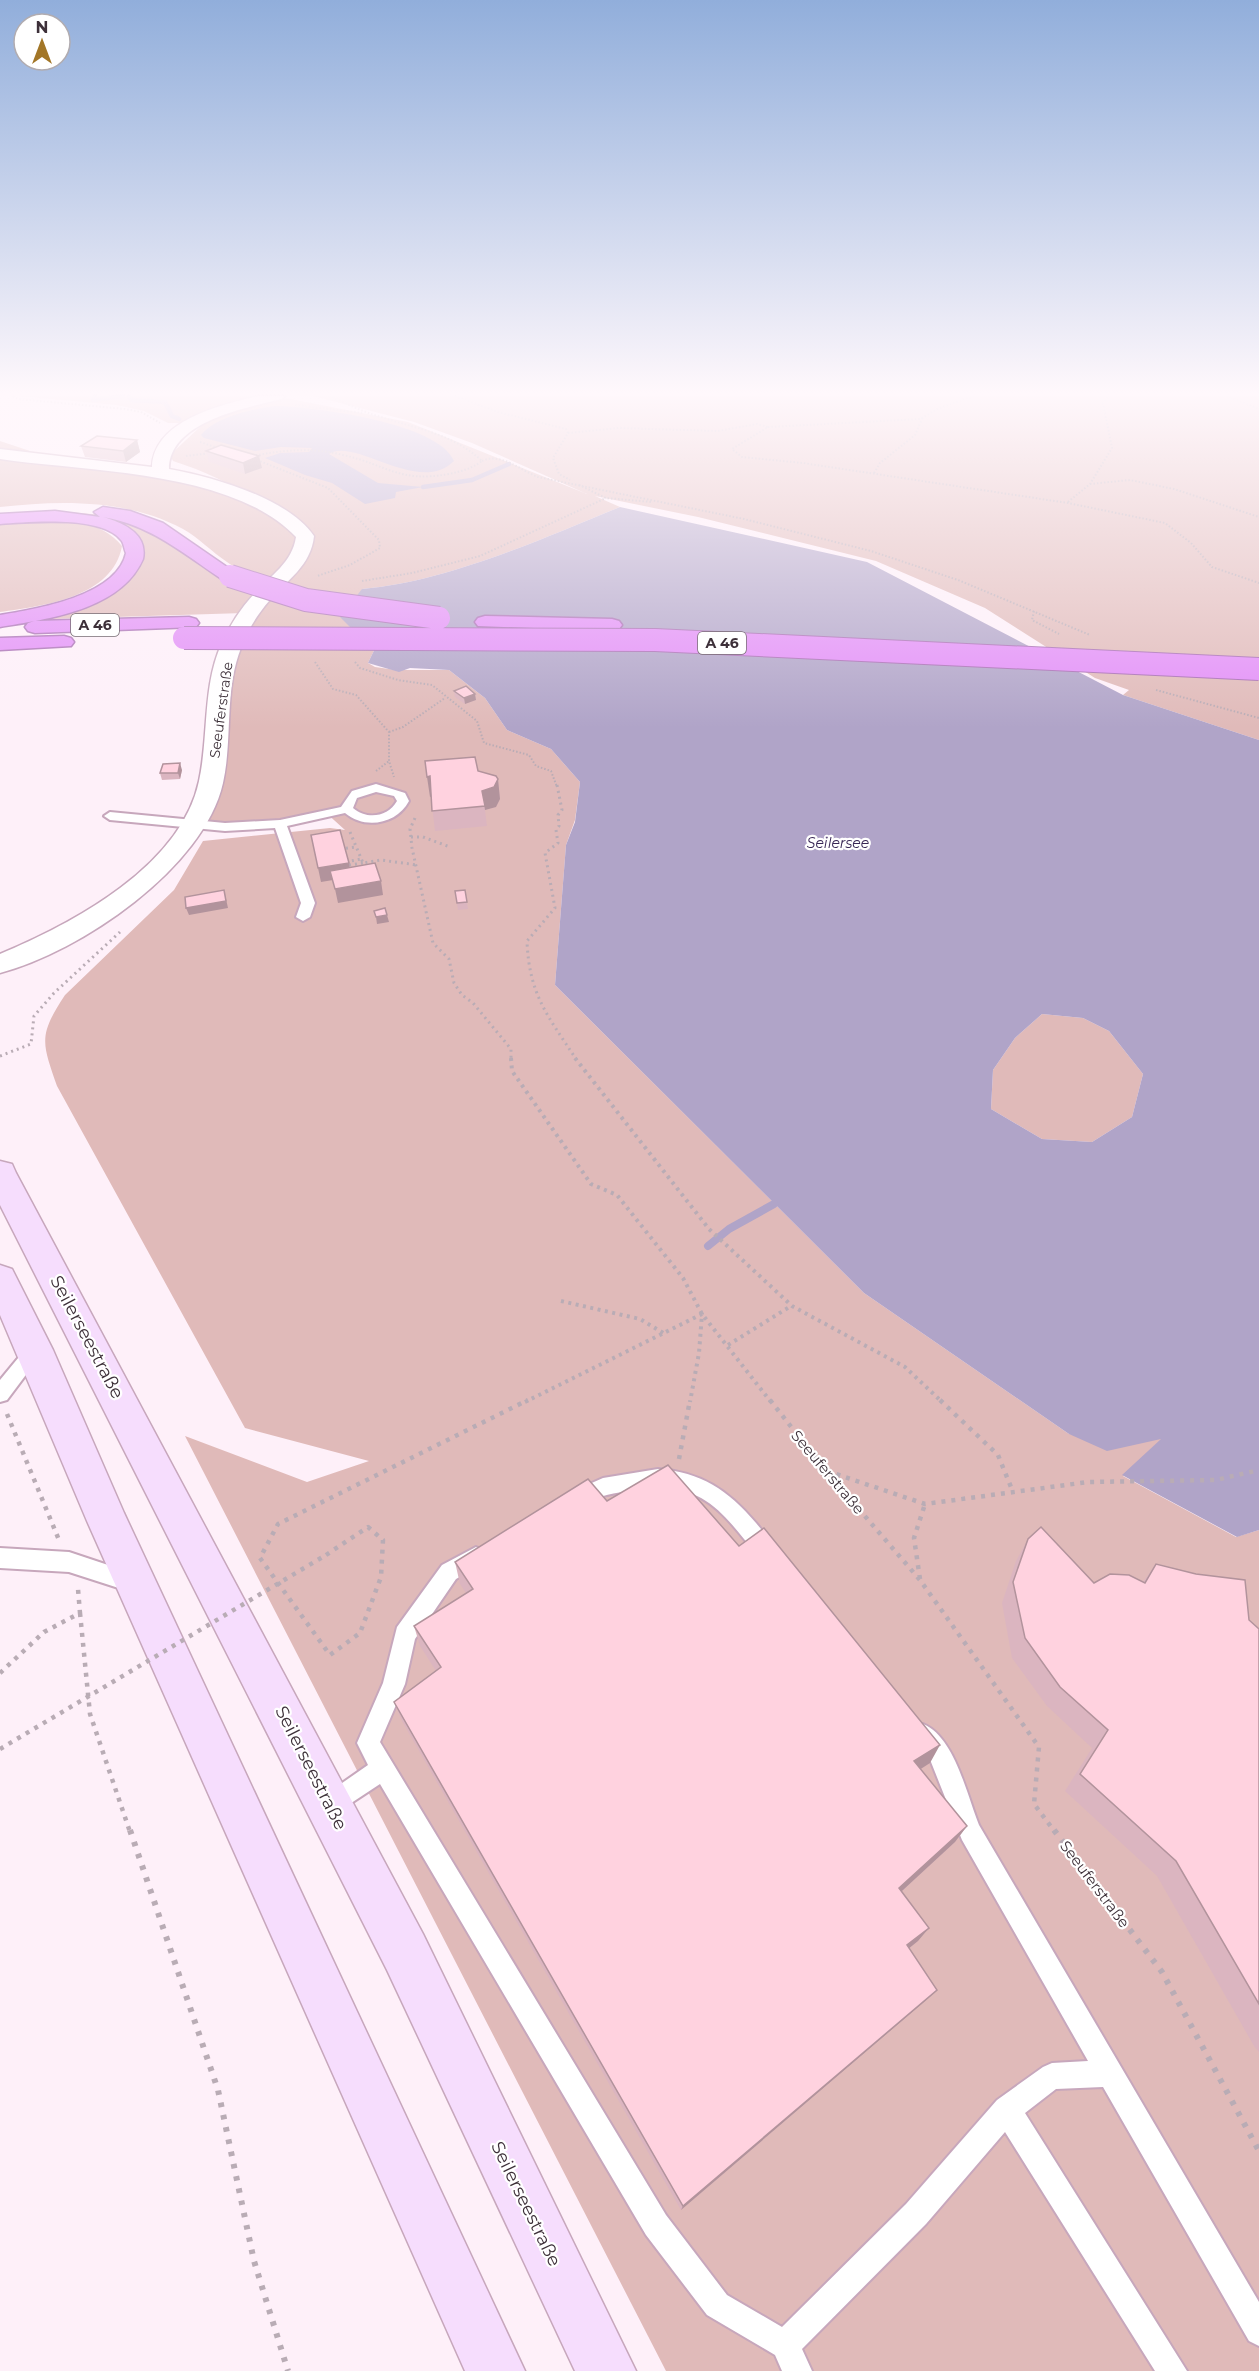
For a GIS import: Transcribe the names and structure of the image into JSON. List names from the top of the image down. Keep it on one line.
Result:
{"streets":{"highway":["A 46"],"main road":["Seilerseestraße"],"street":["Seeuferstraße"]},"water":["Seilersee"],"north":"top"}
